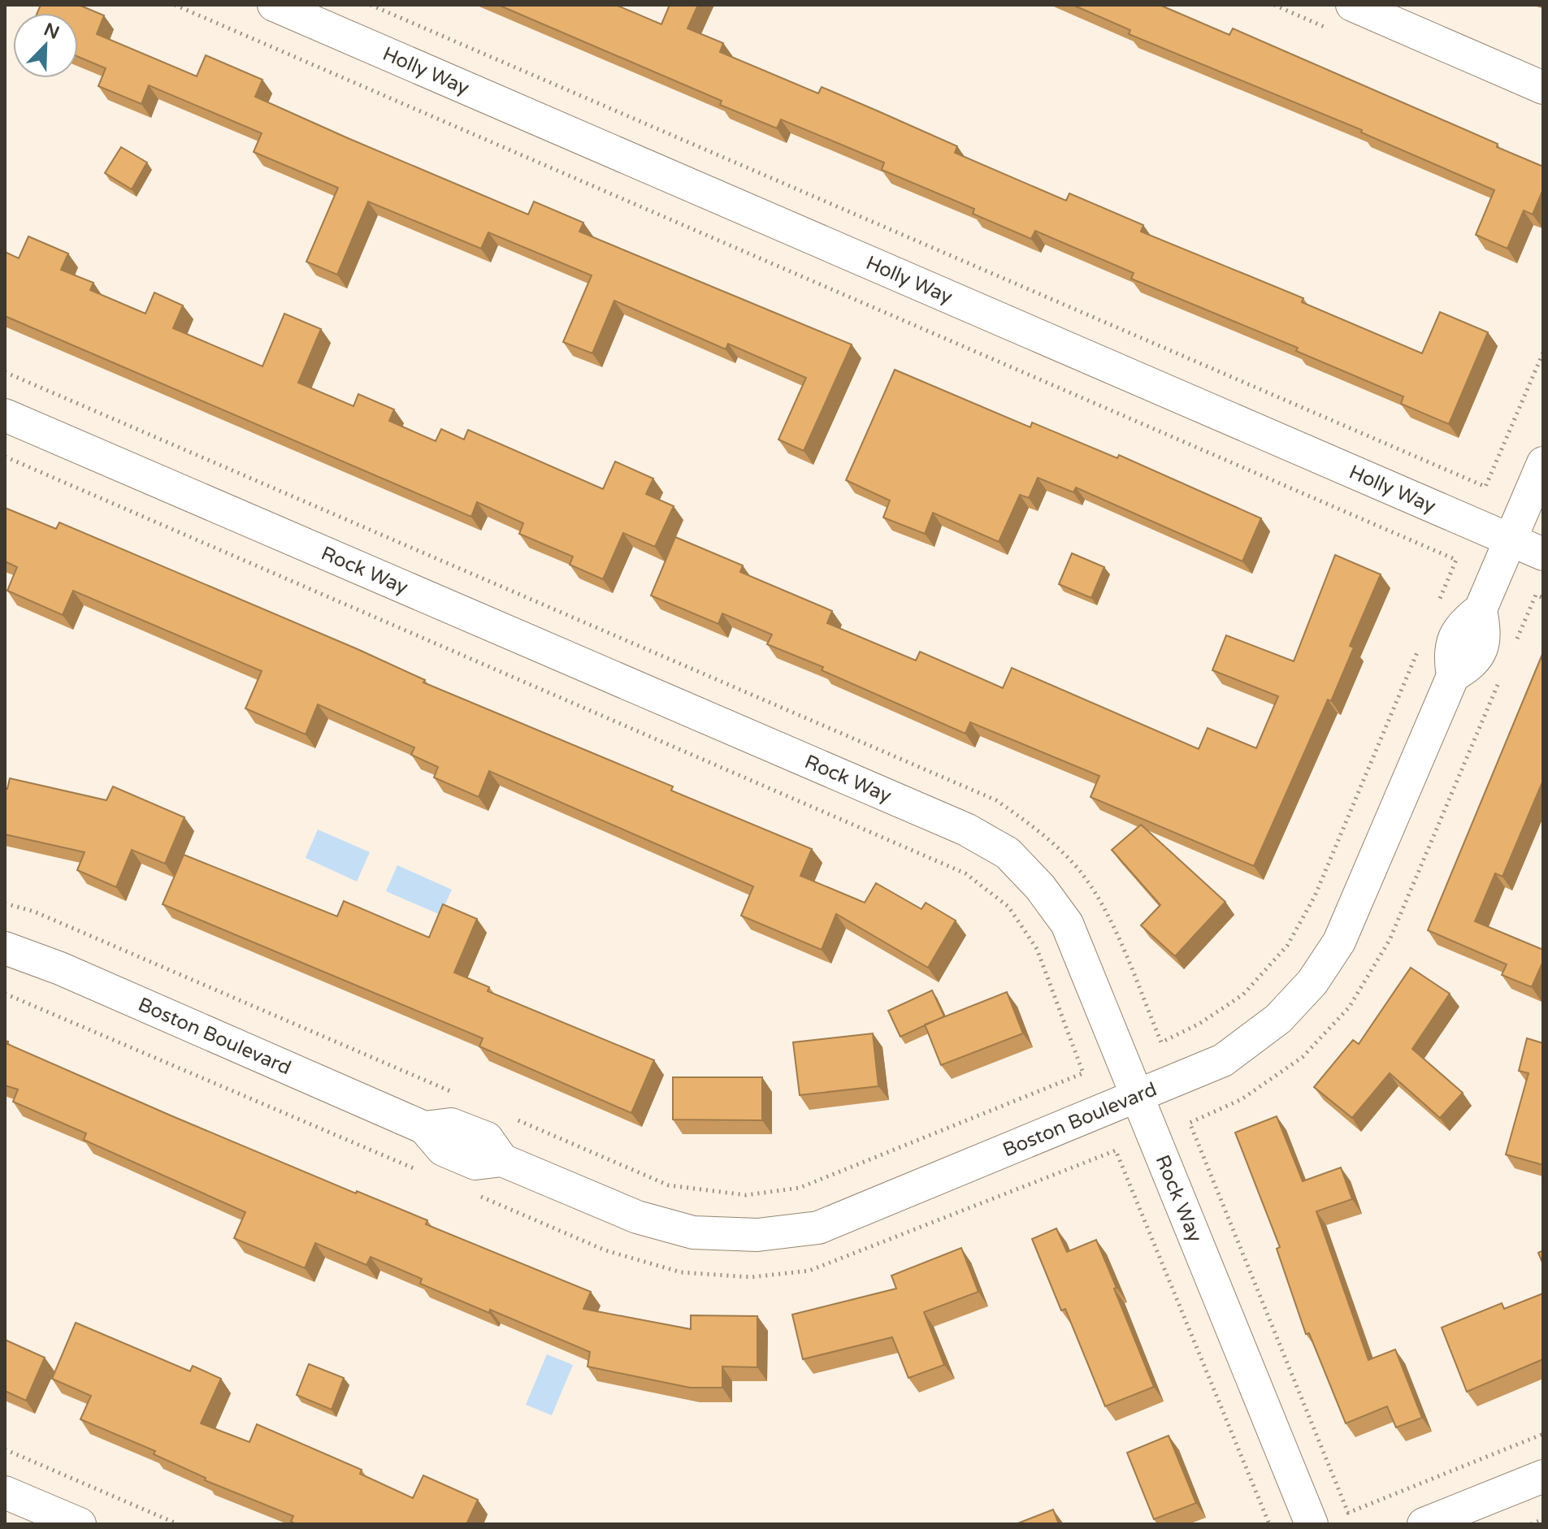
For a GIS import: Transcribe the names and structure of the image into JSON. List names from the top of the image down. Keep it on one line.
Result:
{"streets":{"street":["Holly Way","Rock Way","Boston Boulevard"]},"crossings":[["Holly Way","Boston Boulevard"],["Rock Way","Boston Boulevard"]],"north":"top right"}
